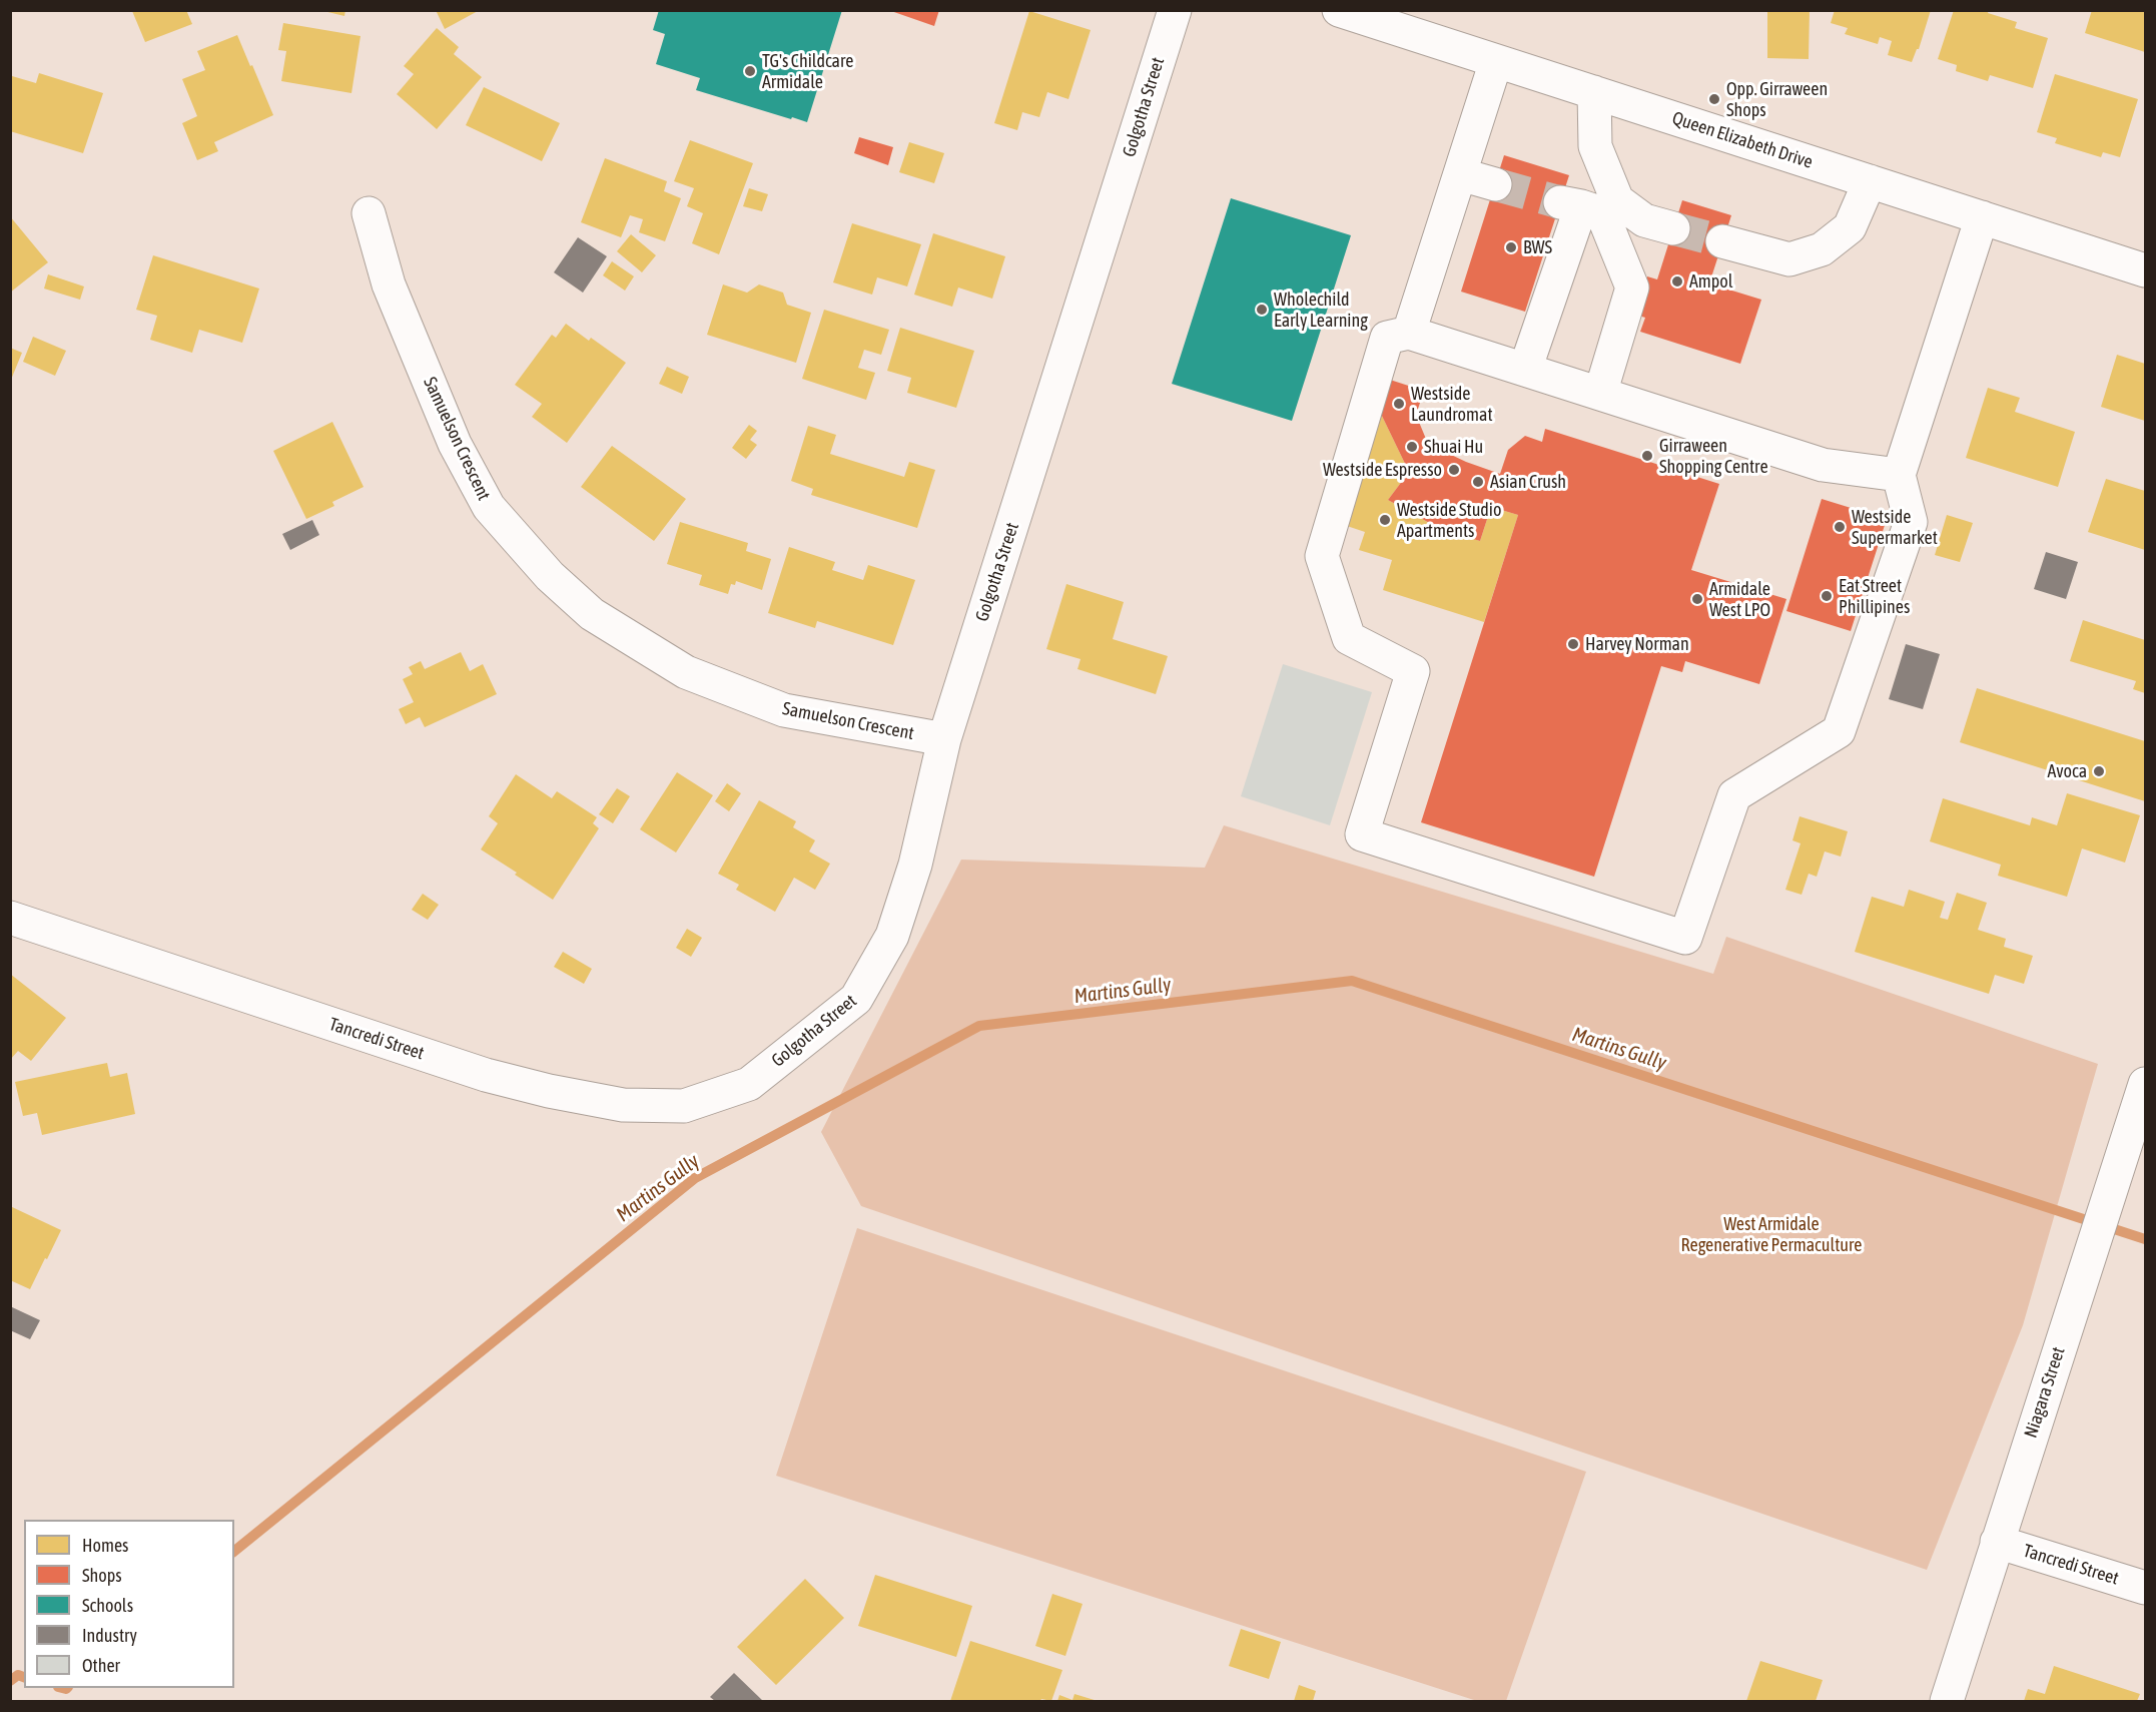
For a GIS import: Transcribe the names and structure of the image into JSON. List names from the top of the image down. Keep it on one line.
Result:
{"streets":{"street":["Golgotha Street","Queen Elizabeth Drive","Samuelson Crescent","Tancredi Street","Niagara Street"]},"crossings":[["Golgotha Street","Samuelson Crescent"],["Golgotha Street","Tancredi Street"],["Tancredi Street","Niagara Street"]],"water":["Martins Gully"],"parks":["West Armidale Regenerative Permaculture"],"places":["TG's Childcare Armidale","Opp. Girraween Shops","BWS","Ampol","Wholechild Early Learning","Westside Laundromat","Shuai Hu","Girraween Shopping Centre","Westside Espresso","Asian Crush","Westside Studio Apartments","Westside Supermarket","Eat Street Phillipines","Armidale West LPO","Harvey Norman","Avoca"],"legend":["Homes","Shops","Schools","Industry","Other"]}
